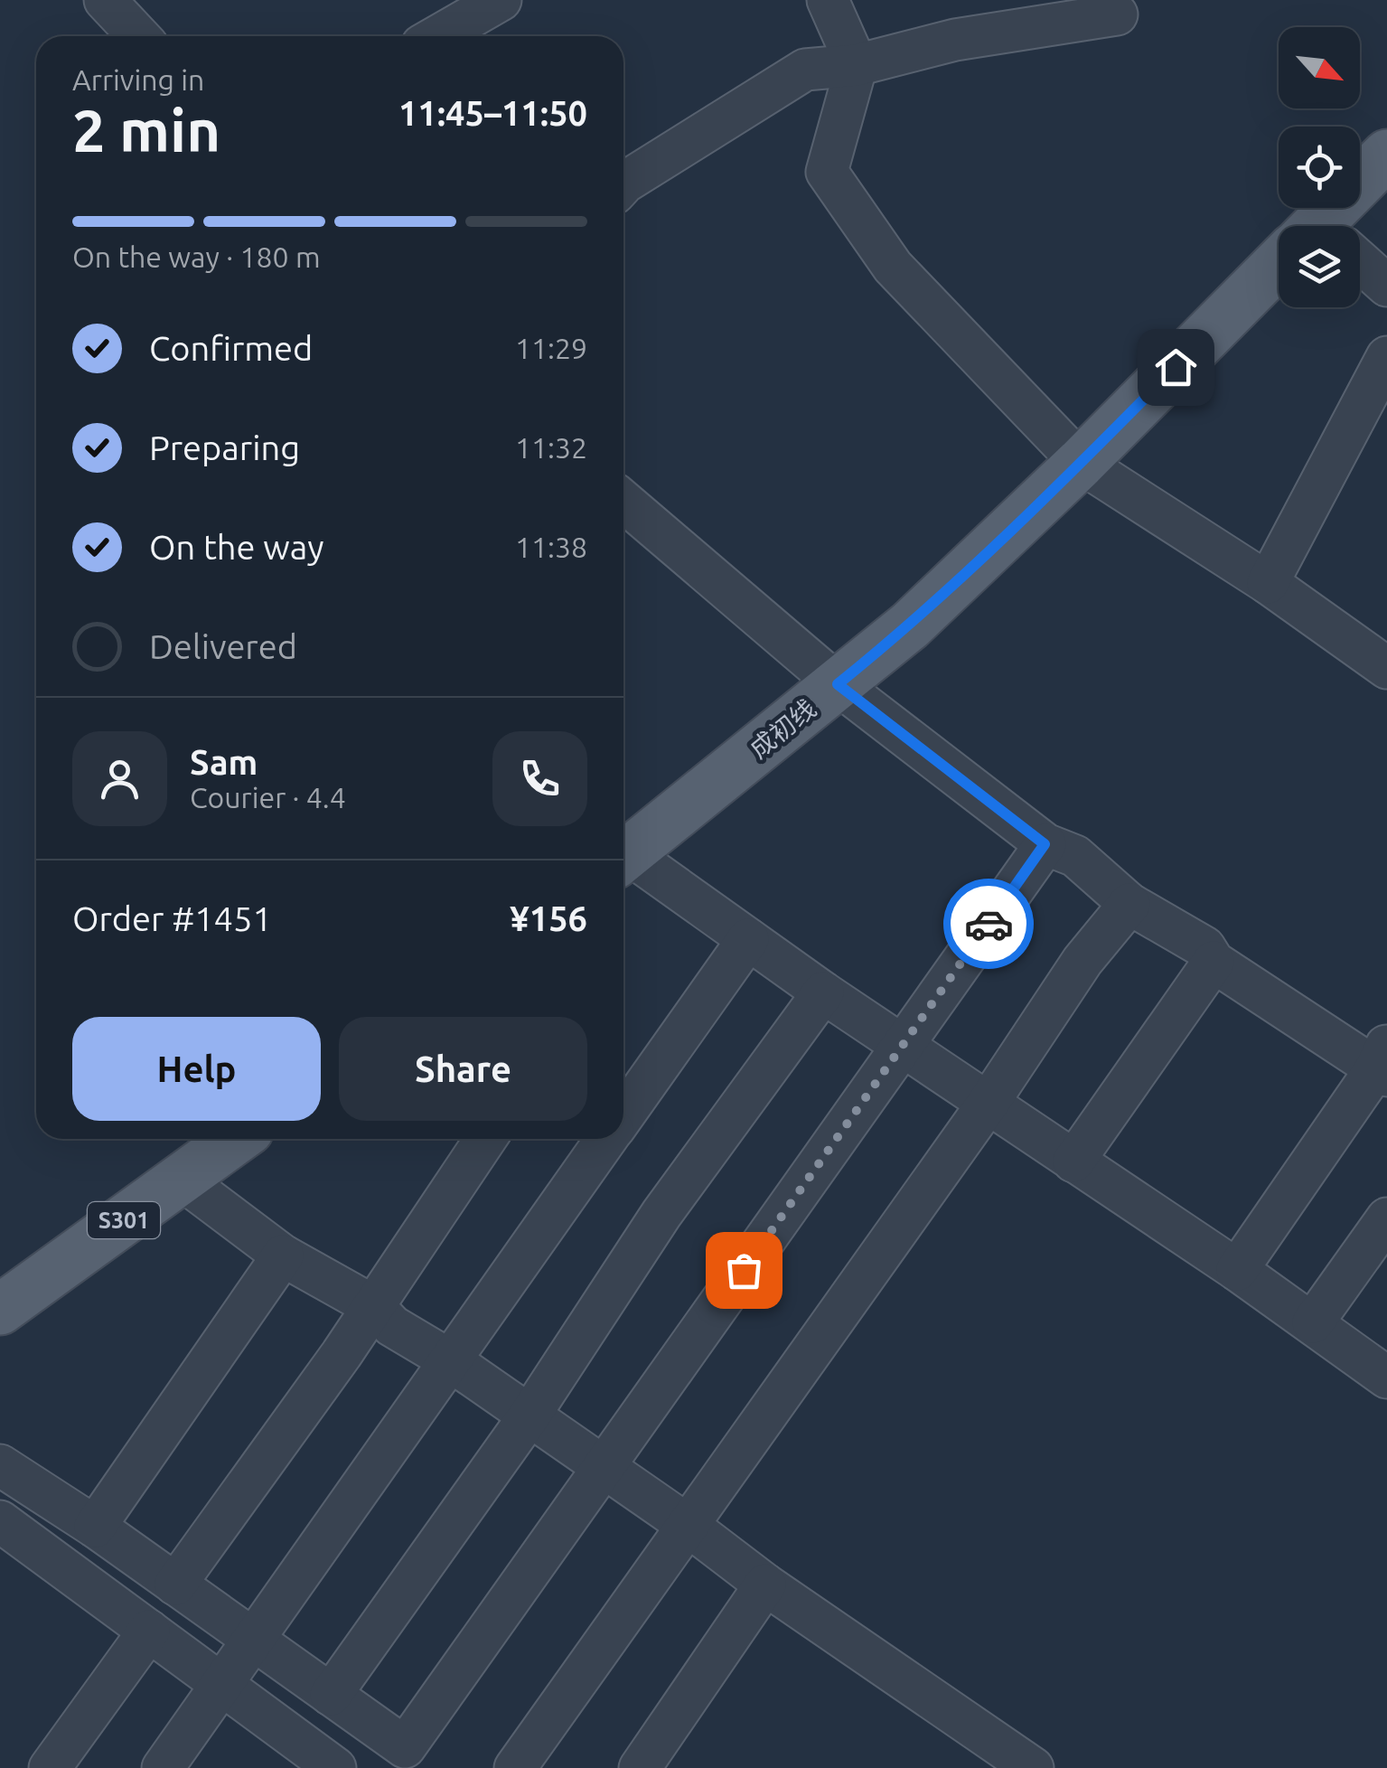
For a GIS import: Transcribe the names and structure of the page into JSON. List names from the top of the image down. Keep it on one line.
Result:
{"streets":{"main road":["成初线","S301"]},"north":"bottom right","page":{"heading":["2 min","Arriving in","11:45–11:50"],"panel":["Sam","Courier · 4.4","Order #1451","¥156"],"bar":"On the way · 180 m","list":[["Confirmed","11:29"],["Preparing","11:32"],["On the way","11:38"],"Delivered"],"buttons":["Help","Share"]}}
